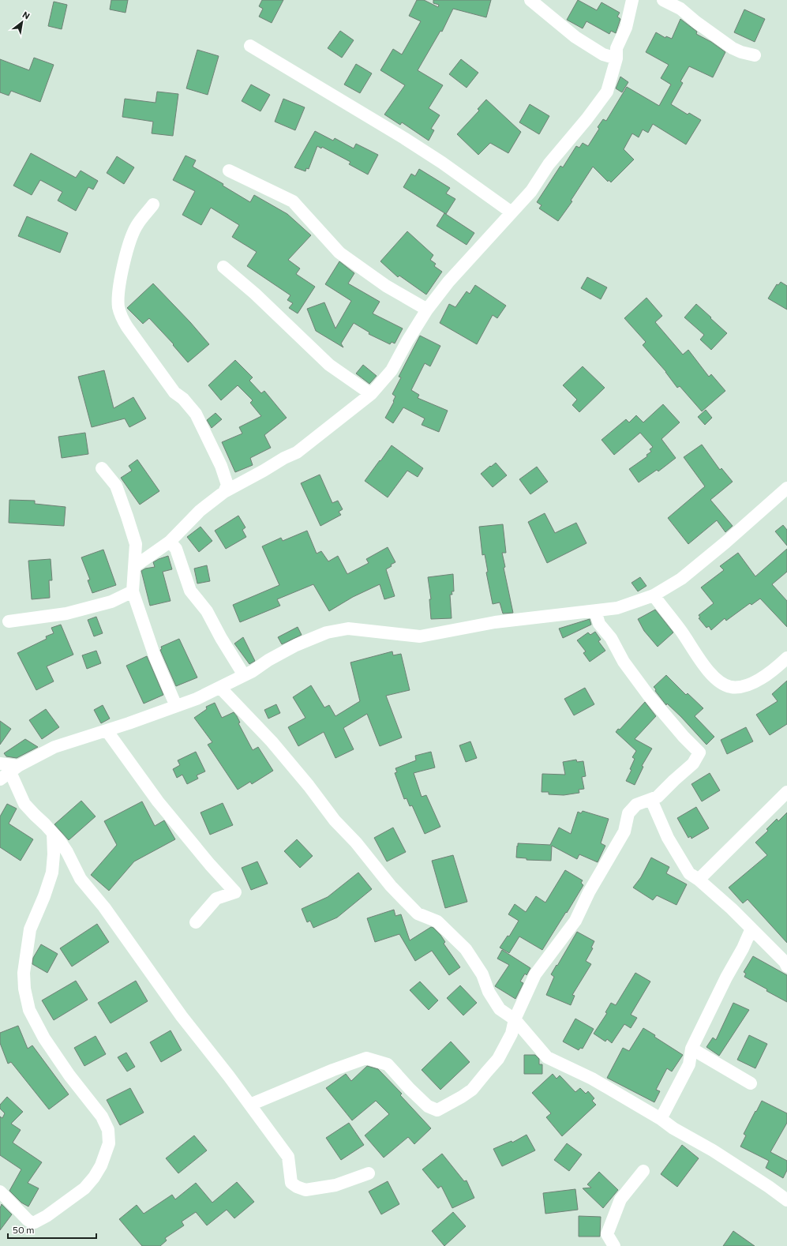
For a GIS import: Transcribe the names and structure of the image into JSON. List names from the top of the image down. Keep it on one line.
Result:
{"scale_bar":"50 m","north":"top right"}
